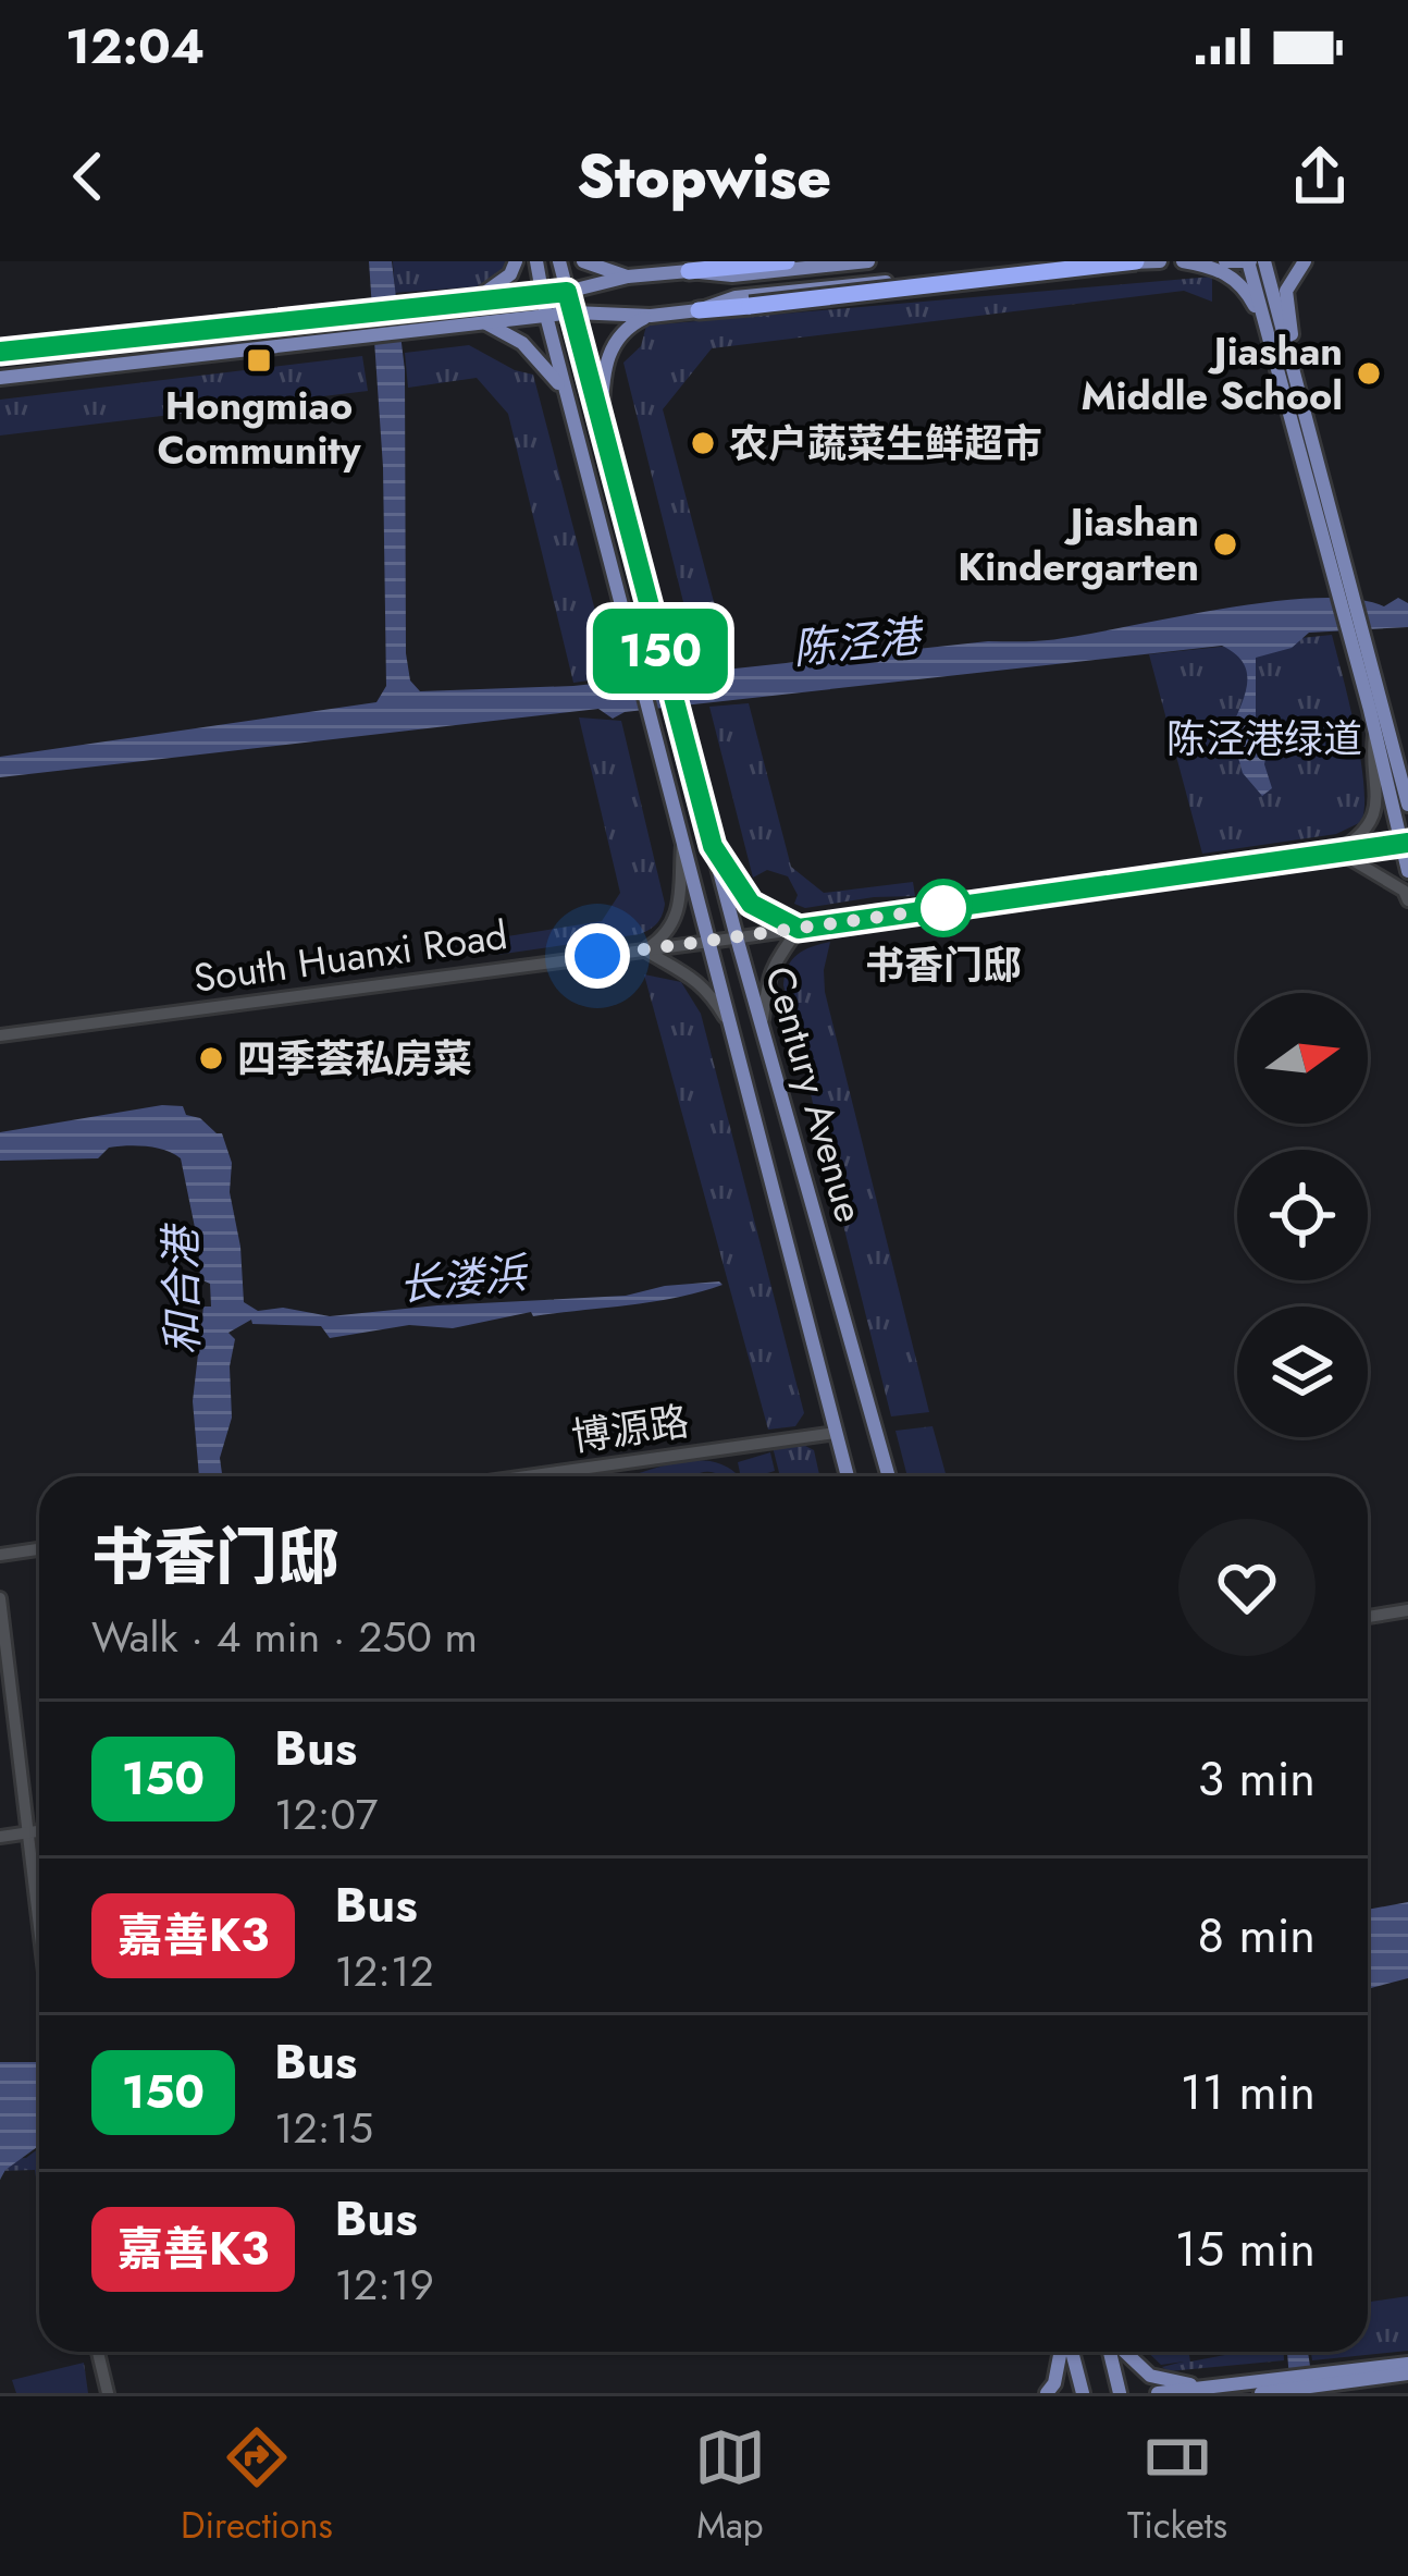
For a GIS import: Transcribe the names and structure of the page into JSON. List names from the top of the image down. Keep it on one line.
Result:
{"streets":{"main road":["Century Avenue"],"street":["South Huanxi Road","博源路"]},"crossings":[["South Huanxi Road","Century Avenue"],["Century Avenue","博源路"]],"water":["陈泾港","长溇浜","和合港"],"parks":["陈泾港绿道"],"places":{"transit":["Hongmiao Community"],"other":["Jiashan Middle School","农户蔬菜生鲜超市","Jiashan Kindergarten","书香门邸","四季荟私房菜"]},"lines":["bus line 150"],"north":"right","page":{"status":"12:04","header":"Stopwise","on_map":"150","heading":["书香门邸","Walk · 4 min · 250 m"],"list":[{"mark":"150","name":"Bus","note":"12:07","value":"3 min"},{"mark":"嘉善K3","name":"Bus","note":"12:12","value":"8 min"},{"mark":"150","name":"Bus","note":"12:15","value":"11 min"},{"mark":"嘉善K3","name":"Bus","note":"12:19","value":"15 min"}],"tabs":["Directions","Map","Tickets"]}}
